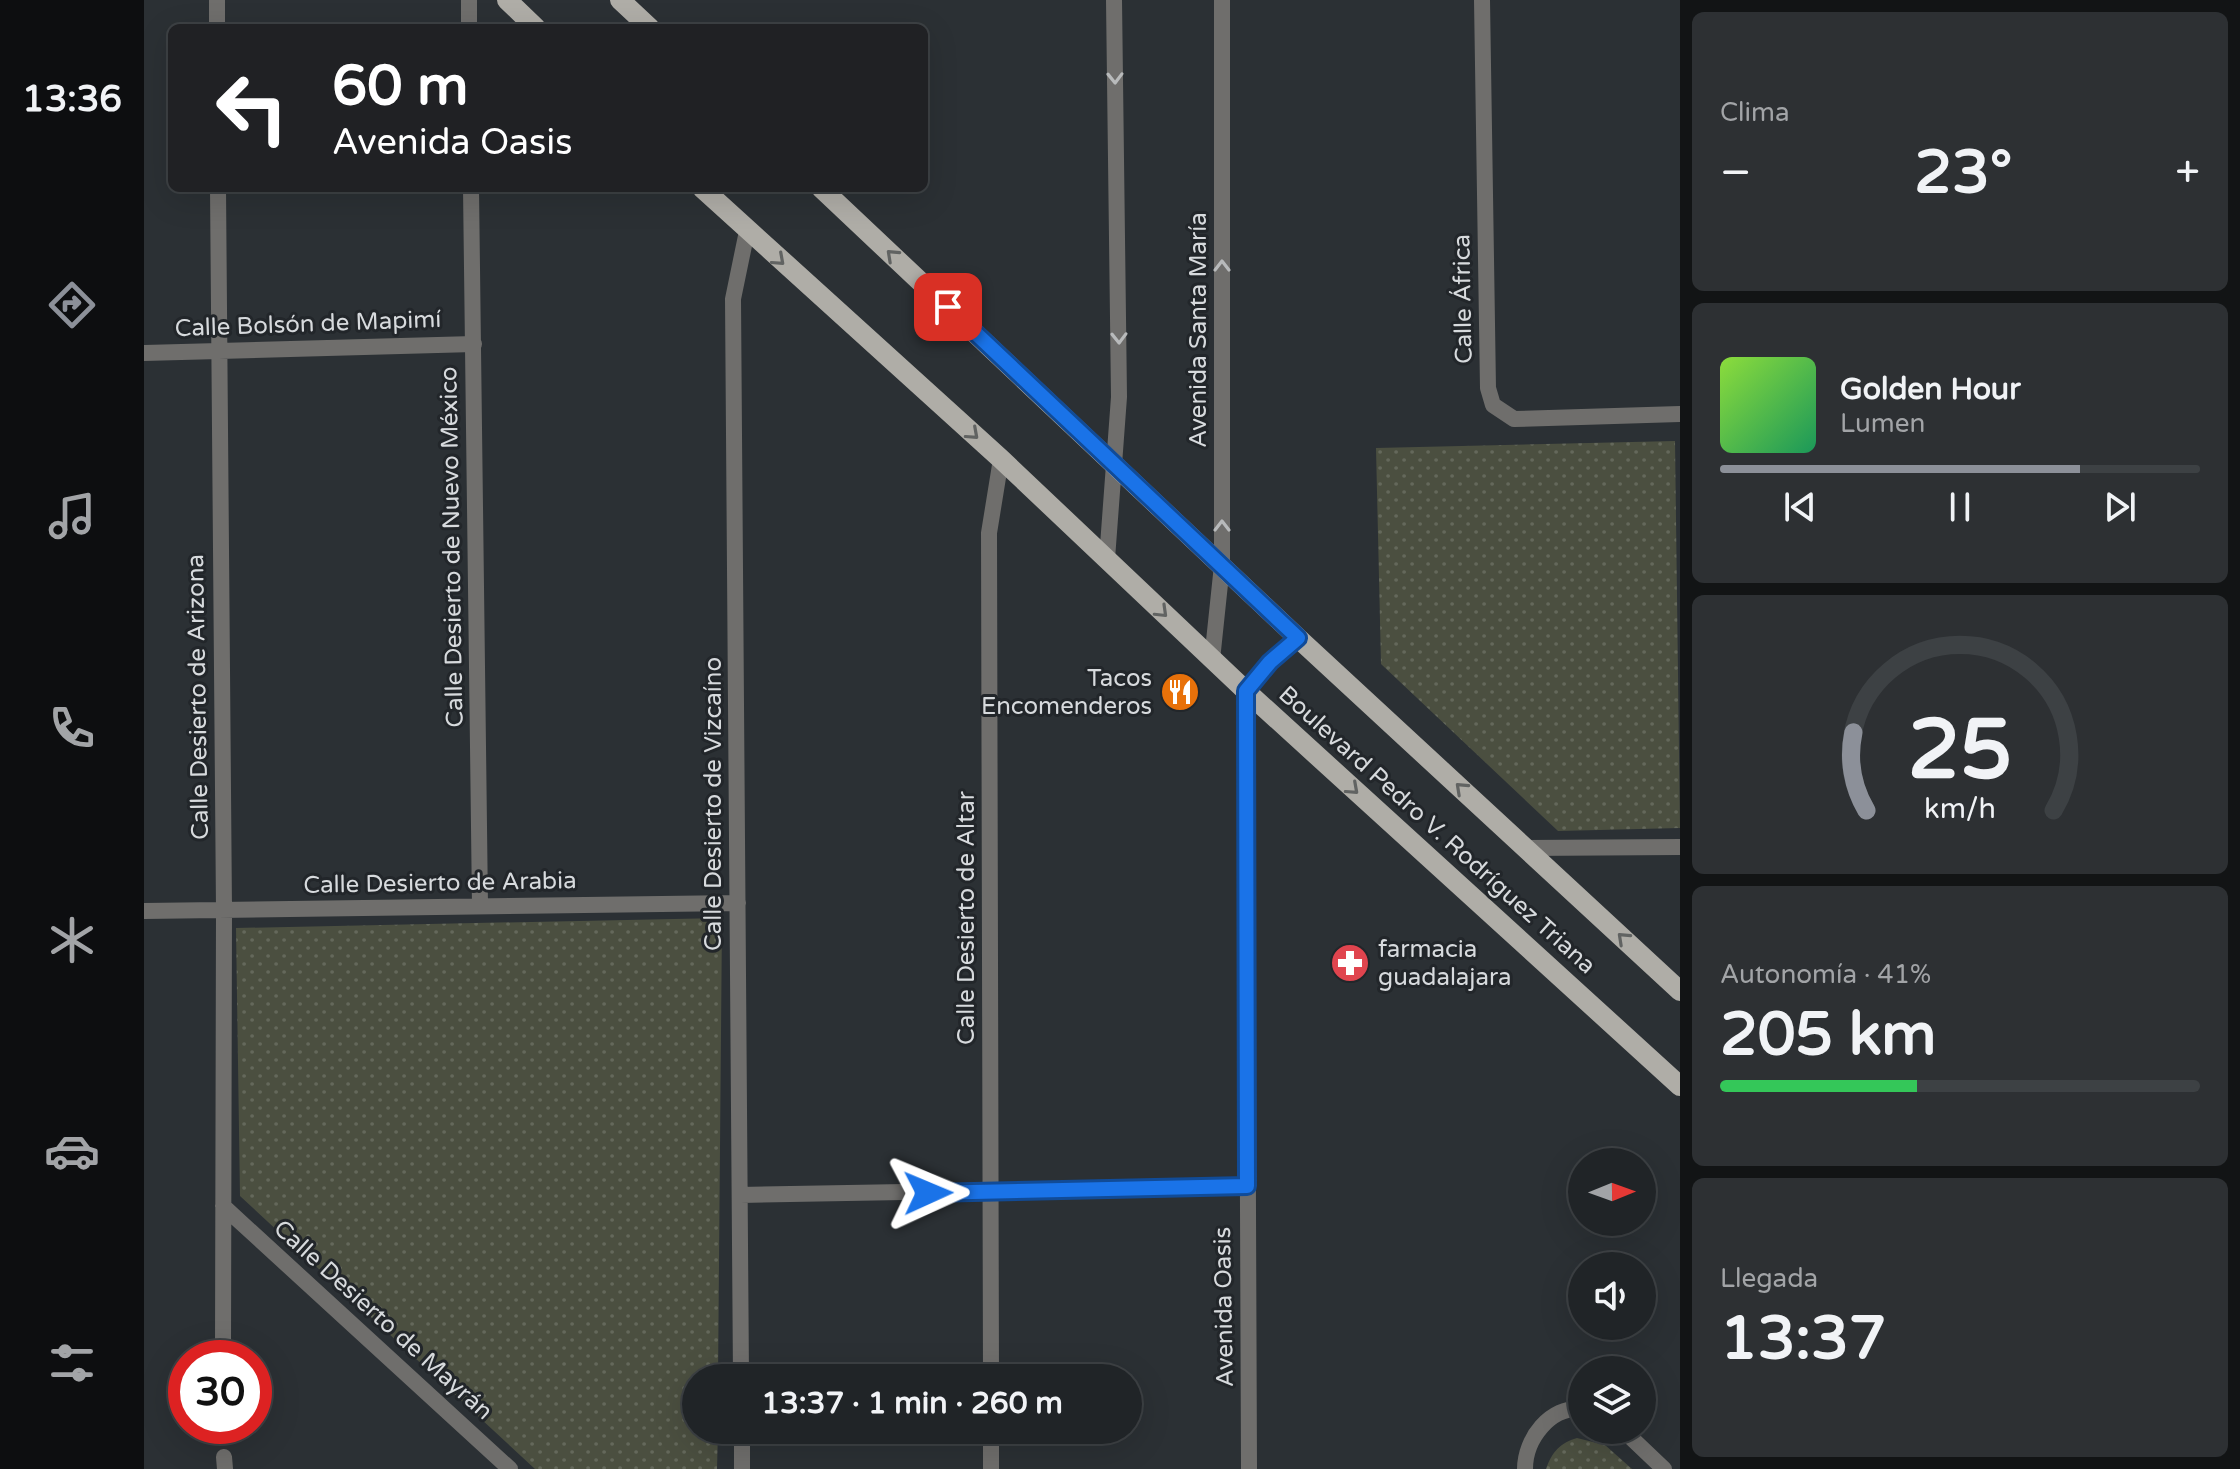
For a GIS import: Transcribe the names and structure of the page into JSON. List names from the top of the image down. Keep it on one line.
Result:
{"streets":{"main road":["Boulevard Pedro V. Rodríguez Triana"],"street":["Calle África","Calle Bolsón de Mapimí","Avenida Santa María","Calle Desierto de Nuevo México","Calle Desierto de Arizona","Calle Desierto de Vizcaíno","Calle Desierto de Arabia","Calle Desierto de Altar","Avenida Oasis","Calle Desierto de Mayrán"]},"crossings":[["Calle Bolsón de Mapimí","Calle Desierto de Nuevo México"],["Calle Bolsón de Mapimí","Calle Desierto de Arizona"],["Avenida Santa María","Boulevard Pedro V. Rodríguez Triana"],["Calle Desierto de Nuevo México","Calle Desierto de Arabia"],["Calle Desierto de Arizona","Calle Desierto de Arabia"],["Calle Desierto de Arizona","Calle Desierto de Mayrán"],["Calle Desierto de Vizcaíno","Boulevard Pedro V. Rodríguez Triana"],["Calle Desierto de Vizcaíno","Calle Desierto de Arabia"],["Boulevard Pedro V. Rodríguez Triana","Calle Desierto de Altar"],["Boulevard Pedro V. Rodríguez Triana","Avenida Oasis"]],"places":{"restaurant":["Tacos Encomenderos"],"pharmacy":["farmacia guadalajara"]},"north":"right","page":{"tabs":"13:36","tile":["Clima",["Autonomía · 41%","205 km"],["Llegada","13:37"]],"turn":["60 m","Avenida Oasis"],"heat":["−","23°","+"],"song":["Golden Hour","Lumen"],"limit":"30","trip":"13:37 · 1 min · 260 m","gauge":["25","km/h"]}}
